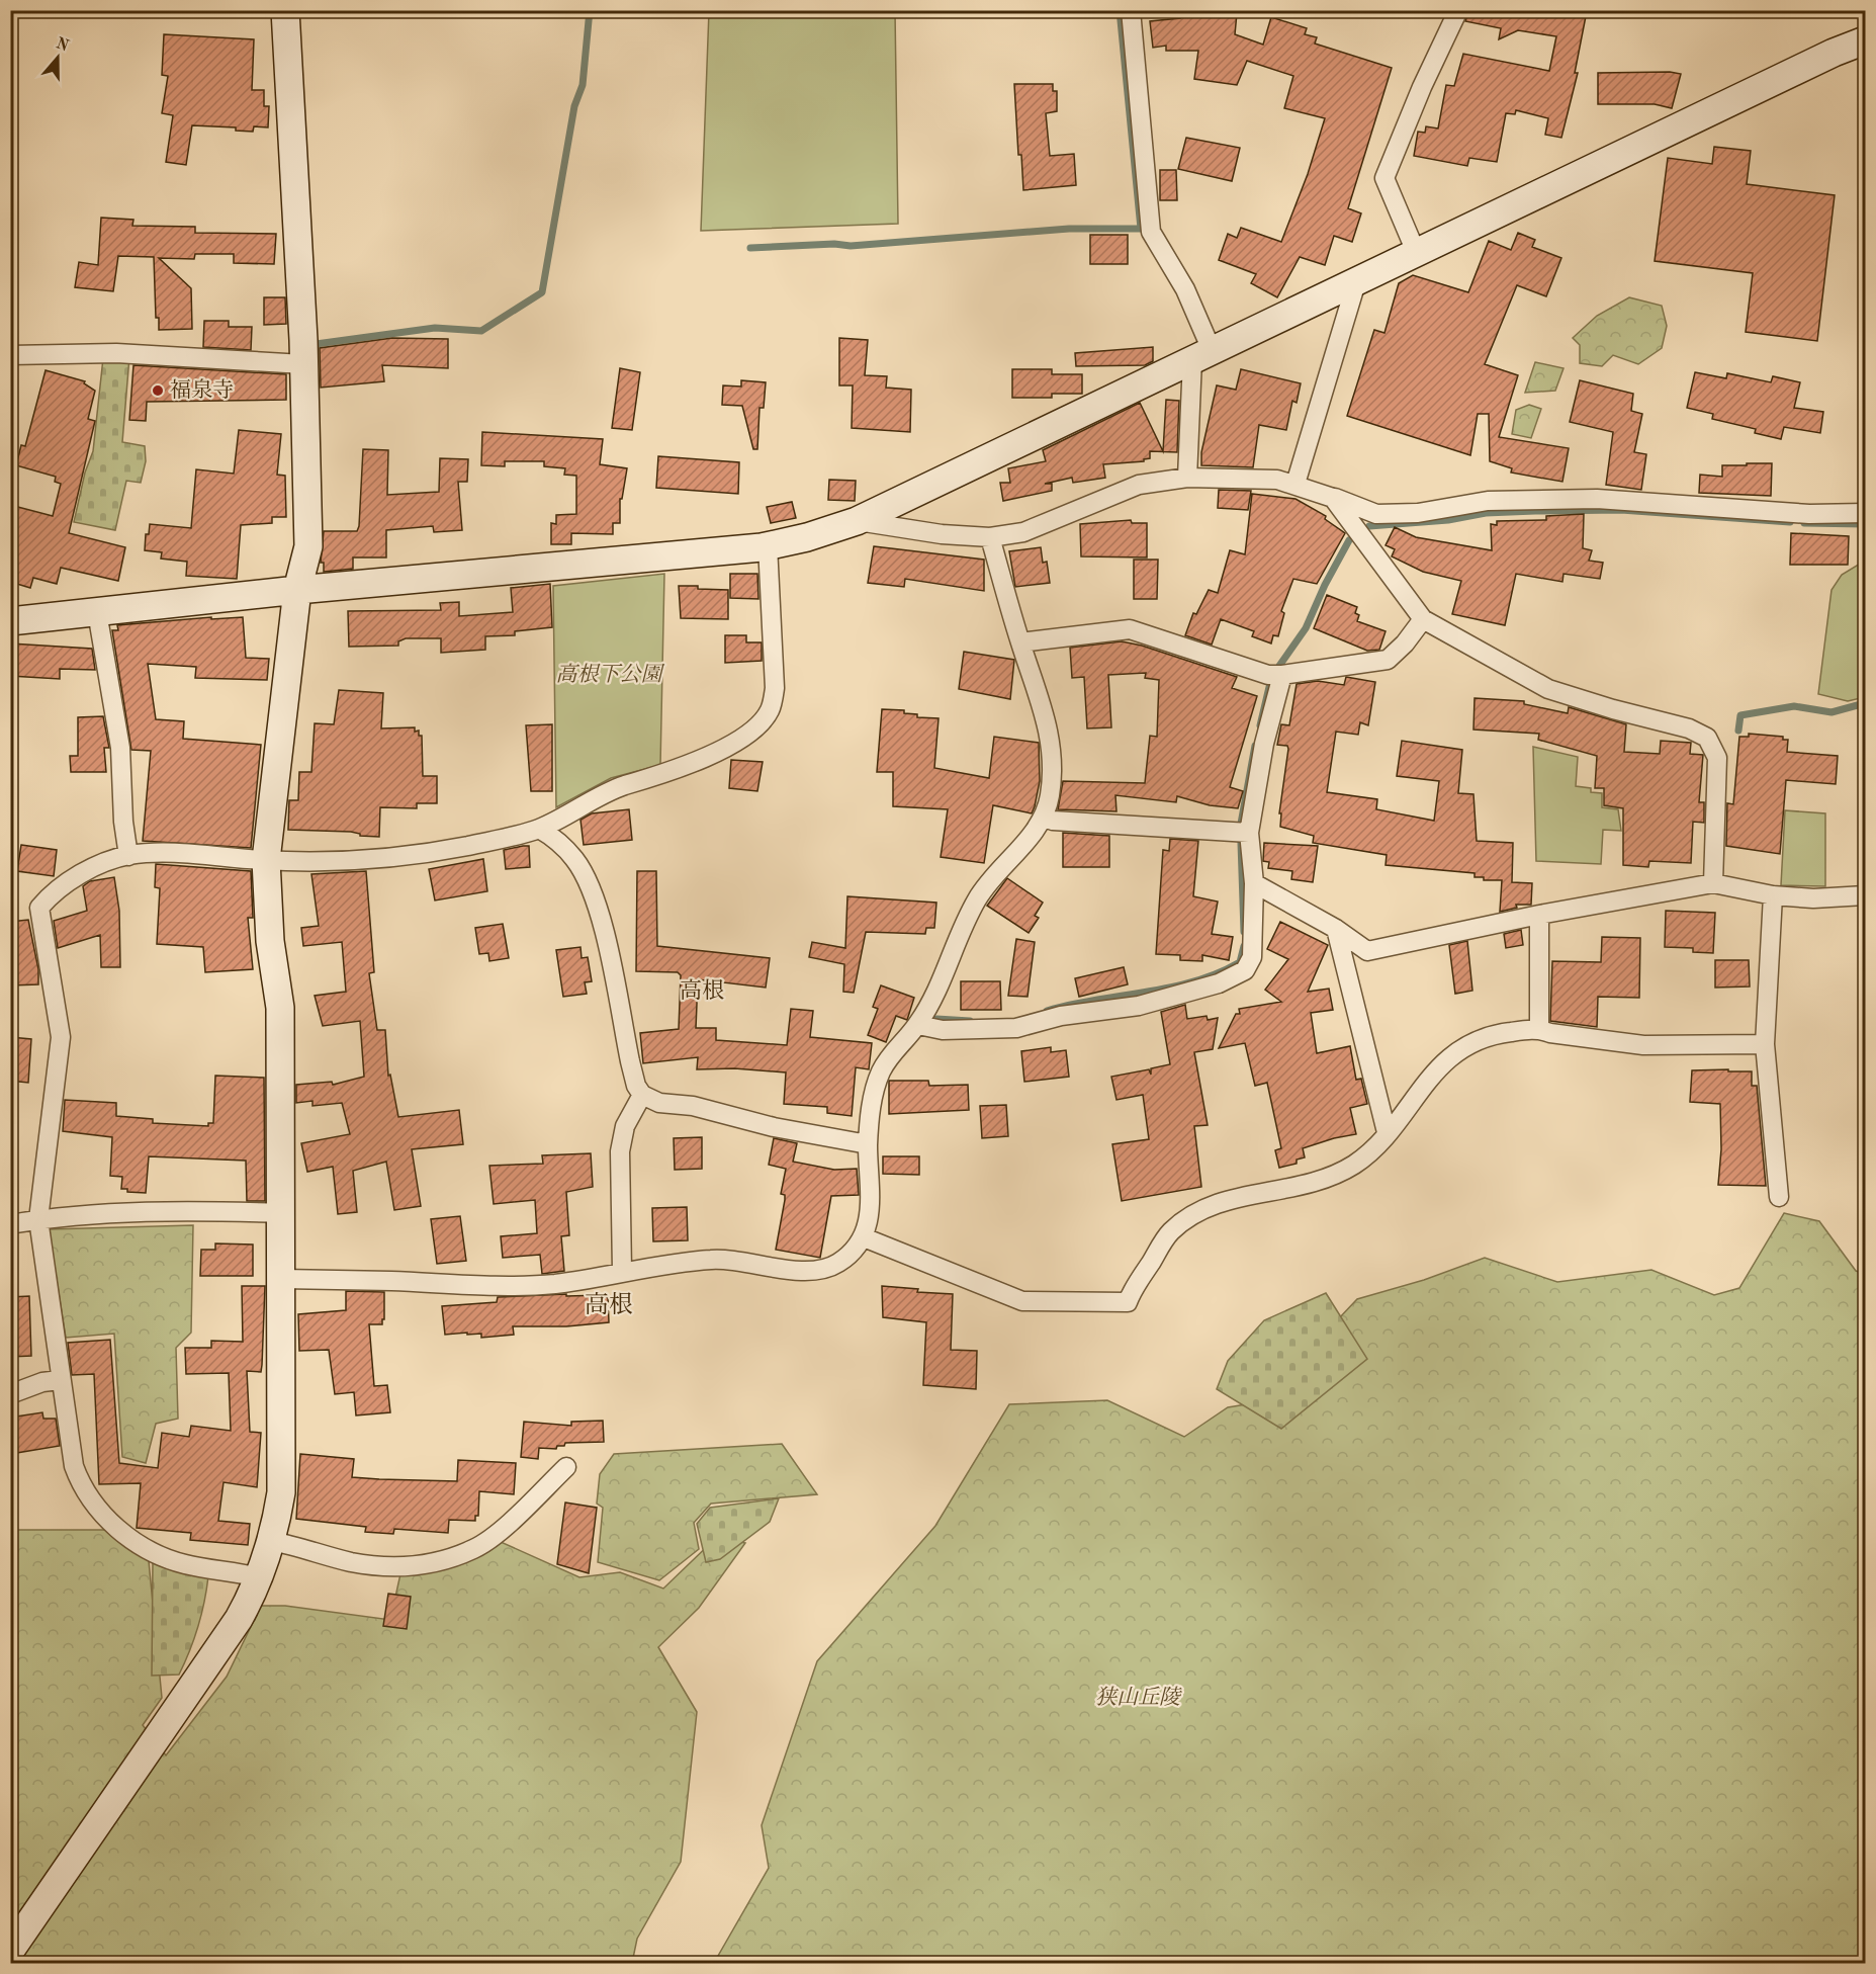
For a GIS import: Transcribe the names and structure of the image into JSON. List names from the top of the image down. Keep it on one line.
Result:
{"districts":["高根","高根"],"parks":["高根下公園","狭山丘陵"],"places":["福泉寺"],"north":"top"}
